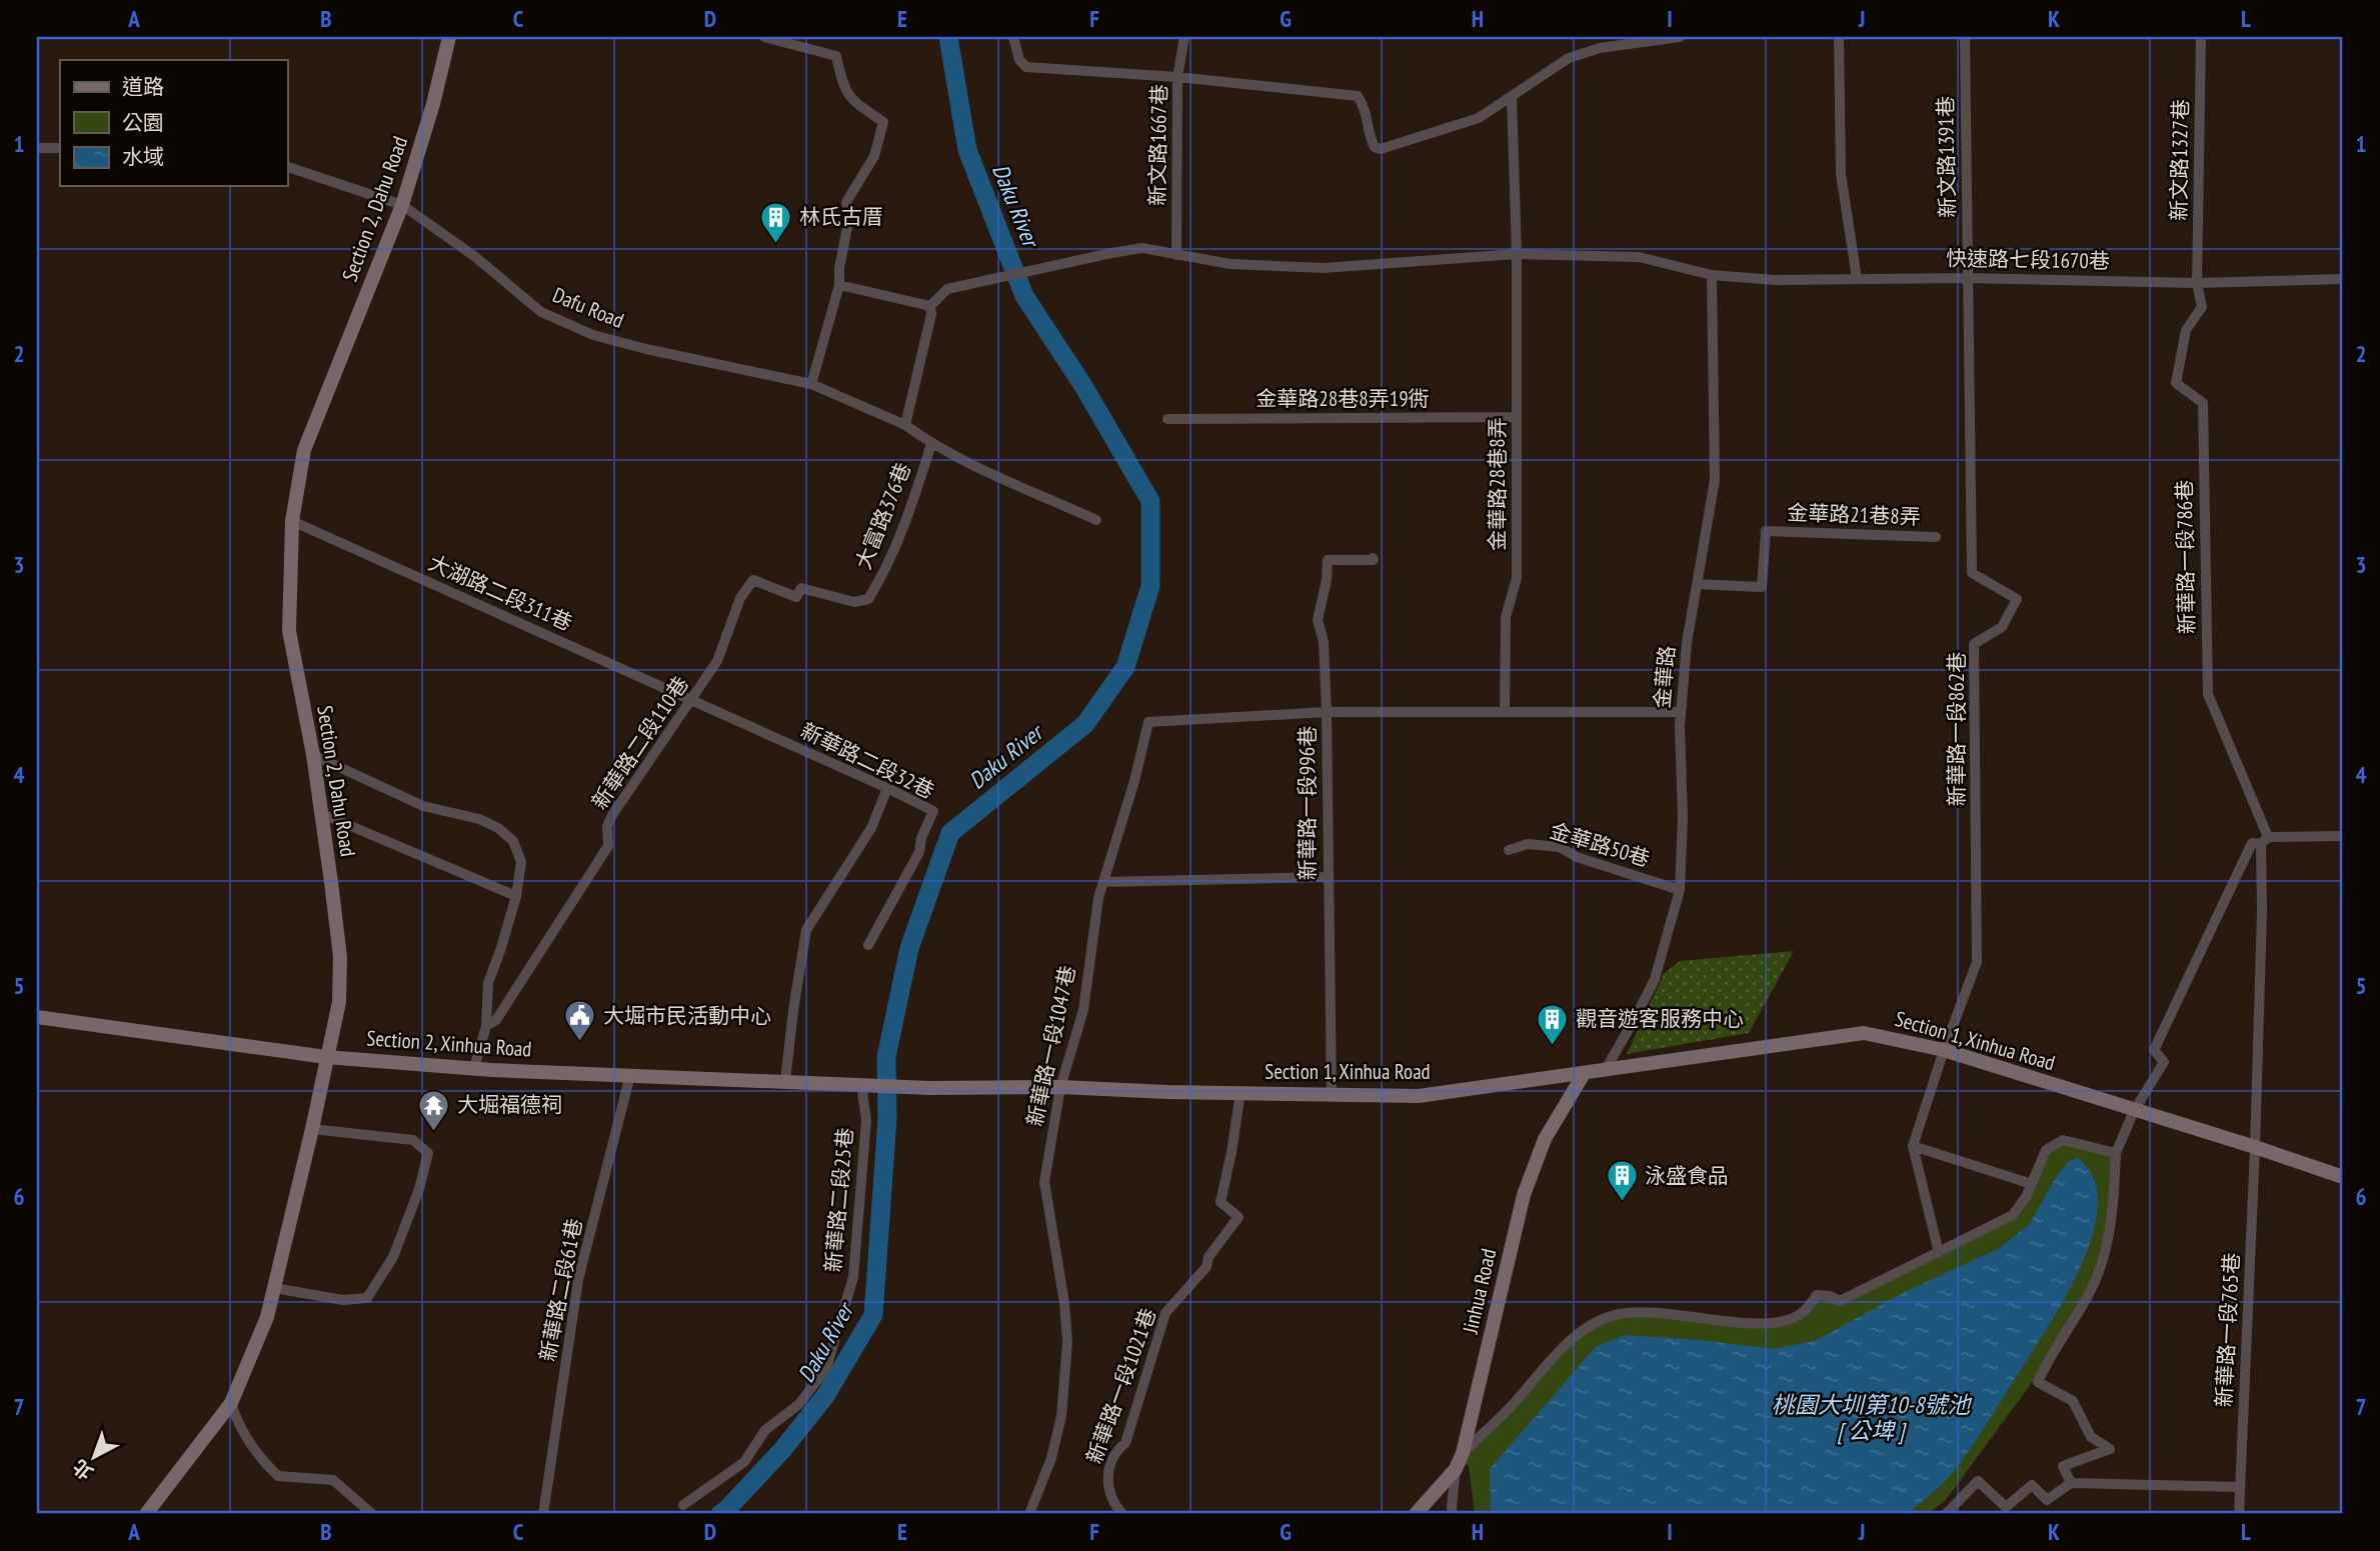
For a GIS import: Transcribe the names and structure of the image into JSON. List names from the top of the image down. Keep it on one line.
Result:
{"streets":{"street":["新文路1667巷","新文路1391巷","新文路1327巷","Section 2, Dahu Road","快速路七段1670巷","Dafu Road","金華路28巷8弄19衖","金華路28巷8弄","金華路21巷8弄","大富路376巷","新華路一段786巷","大湖路二段311巷","金華路","新華路一段862巷","新華路二段110巷","新華路二段32巷","新華路一段996巷","金華路50巷","Section 1, Xinhua Road","Section 2, Xinhua Road","新華路一段1047巷","新華路二段25巷","新華路二段61巷","Jinhua Road","新華路一段765巷","新華路一段1021巷"]},"crossings":[["新文路1667巷","快速路七段1670巷"],["新文路1391巷","快速路七段1670巷"],["新文路1391巷","新華路一段862巷"],["新文路1327巷","快速路七段1670巷"],["新文路1327巷","新華路一段786巷"],["Section 2, Dahu Road","Dafu Road"],["Section 2, Dahu Road","大湖路二段311巷"],["Section 2, Dahu Road","Section 2, Xinhua Road"],["快速路七段1670巷","金華路28巷8弄"],["快速路七段1670巷","新華路一段786巷"],["快速路七段1670巷","金華路"],["快速路七段1670巷","新華路一段862巷"],["Dafu Road","大富路376巷"],["金華路28巷8弄19衖","金華路28巷8弄"],["金華路21巷8弄","金華路"],["大富路376巷","新華路二段110巷"],["新華路一段786巷","Section 1, Xinhua Road"],["新華路一段786巷","新華路一段765巷"],["大湖路二段311巷","新華路二段110巷"],["大湖路二段311巷","新華路二段32巷"],["金華路","金華路50巷"],["金華路","Section 1, Xinhua Road"],["新華路一段862巷","Section 1, Xinhua Road"],["新華路二段110巷","新華路二段32巷"],["新華路一段996巷","Section 1, Xinhua Road"],["新華路一段996巷","新華路一段1047巷"],["Section 1, Xinhua Road","Section 2, Xinhua Road"],["Section 1, Xinhua Road","新華路一段1047巷"],["Section 1, Xinhua Road","Jinhua Road"],["Section 1, Xinhua Road","新華路一段765巷"],["Section 1, Xinhua Road","新華路一段1021巷"],["Section 2, Xinhua Road","新華路二段25巷"],["Section 2, Xinhua Road","新華路二段61巷"]],"water":["Daku River","桃園大圳第10-8號池 [ 公埤 ]"],"places":{"building":["林氏古厝","觀音遊客服務中心","泳盛食品"],"public building":["大堀市民活動中心"],"temple":["大堀福德祠"]},"legend":["道路","公園","水域"],"north":"bottom left","grid":{"columns":["A","B","C","D","E","F","G","H","I","J","K","L"],"rows":["1","2","3","4","5","6","7"]}}
